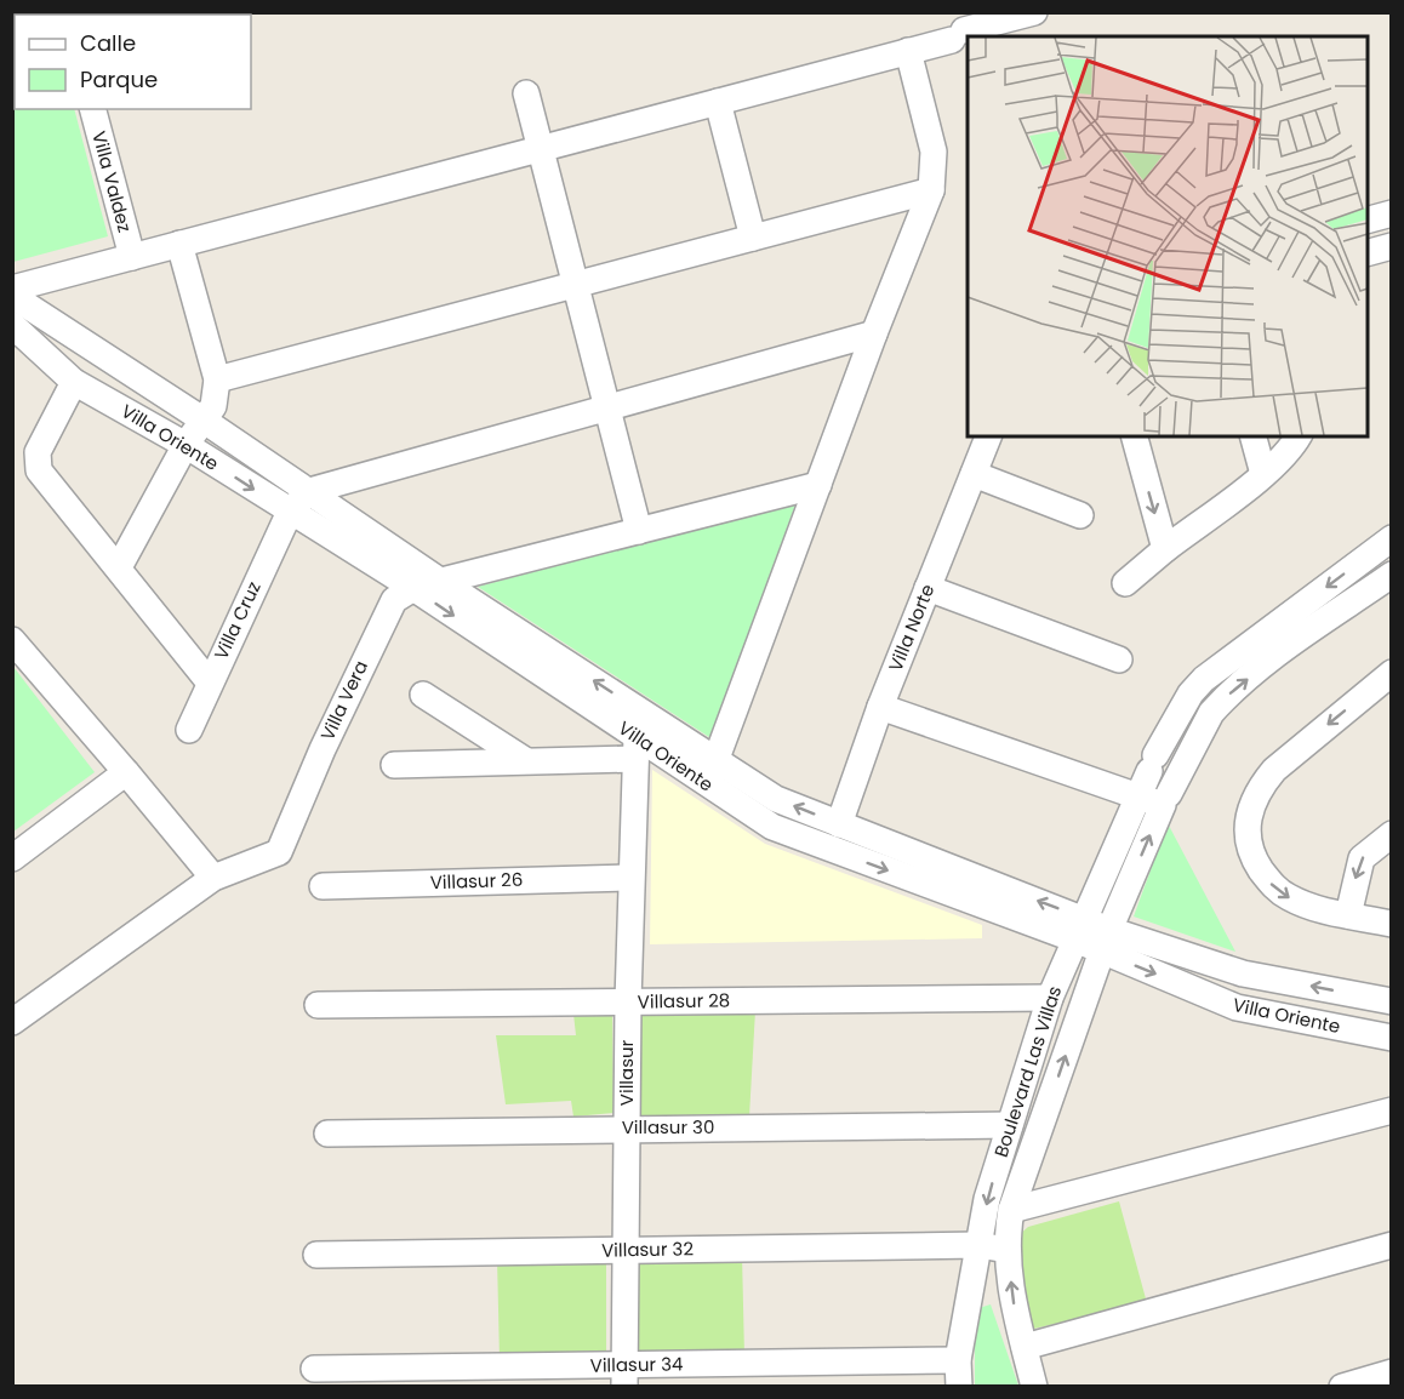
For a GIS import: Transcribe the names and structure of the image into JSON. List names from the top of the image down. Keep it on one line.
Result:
{"streets":{"street":["Villa Valdez","Villa Oriente","Villa Cruz","Villa Norte","Villa Vera","Villasur 26","Villasur 28","Boulevard Las Villas","Villasur","Villasur 30","Villasur 32","Villasur 34"]},"crossings":[["Villa Oriente","Villa Cruz"],["Villa Oriente","Villa Norte"],["Villa Oriente","Villa Vera"],["Villa Oriente","Boulevard Las Villas"],["Villa Oriente","Villasur"],["Villasur 26","Villasur"],["Villasur 28","Boulevard Las Villas"],["Villasur 28","Villasur"],["Boulevard Las Villas","Villasur 30"],["Boulevard Las Villas","Villasur 32"],["Boulevard Las Villas","Villasur 34"],["Villasur","Villasur 30"],["Villasur","Villasur 32"],["Villasur","Villasur 34"]],"legend":["Calle","Parque"]}
